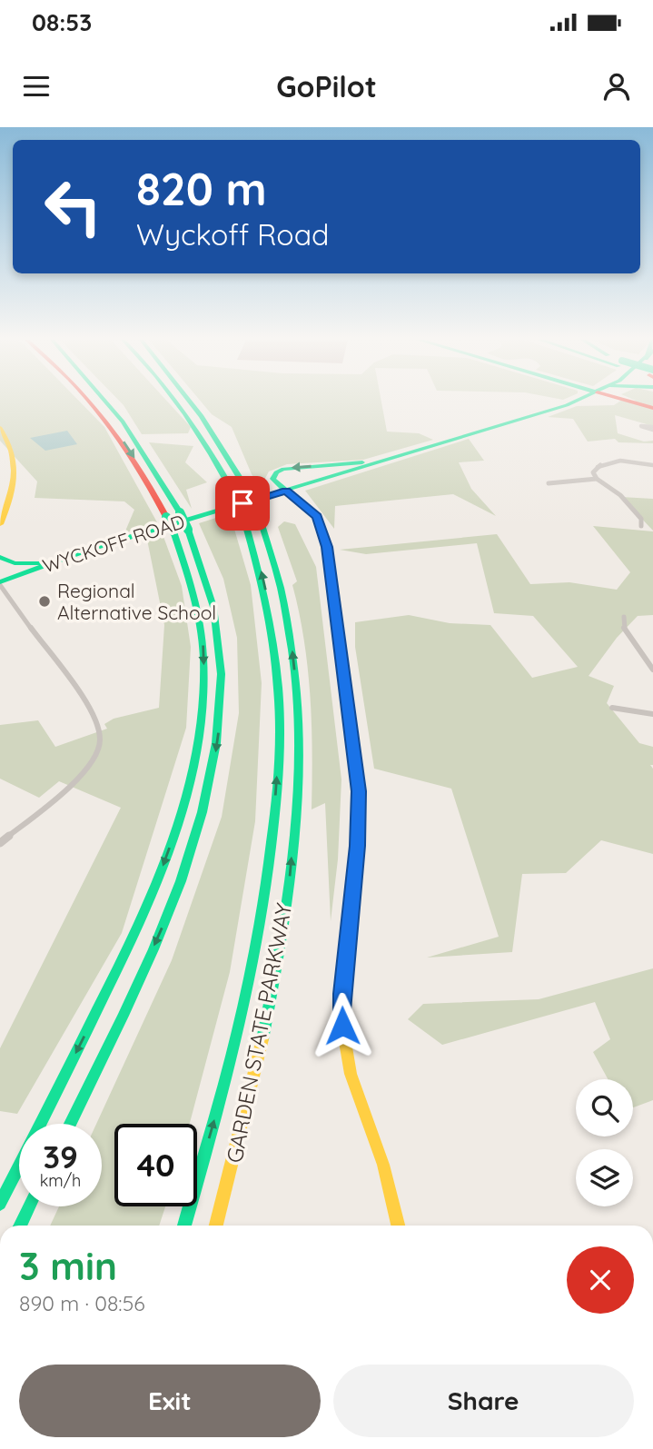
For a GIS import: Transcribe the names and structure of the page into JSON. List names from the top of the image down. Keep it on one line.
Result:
{"streets":{"main road":["WYCKOFF ROAD","GARDEN STATE PARKWAY"]},"places":["Regional Alternative School"],"page":{"status":"08:53","header":"GoPilot","turn":["820 m","Wyckoff Road"],"speed":"39 km/h","limit":"40","heading":["3 min","890 m · 08:56"],"buttons":["Exit","Share"]}}
